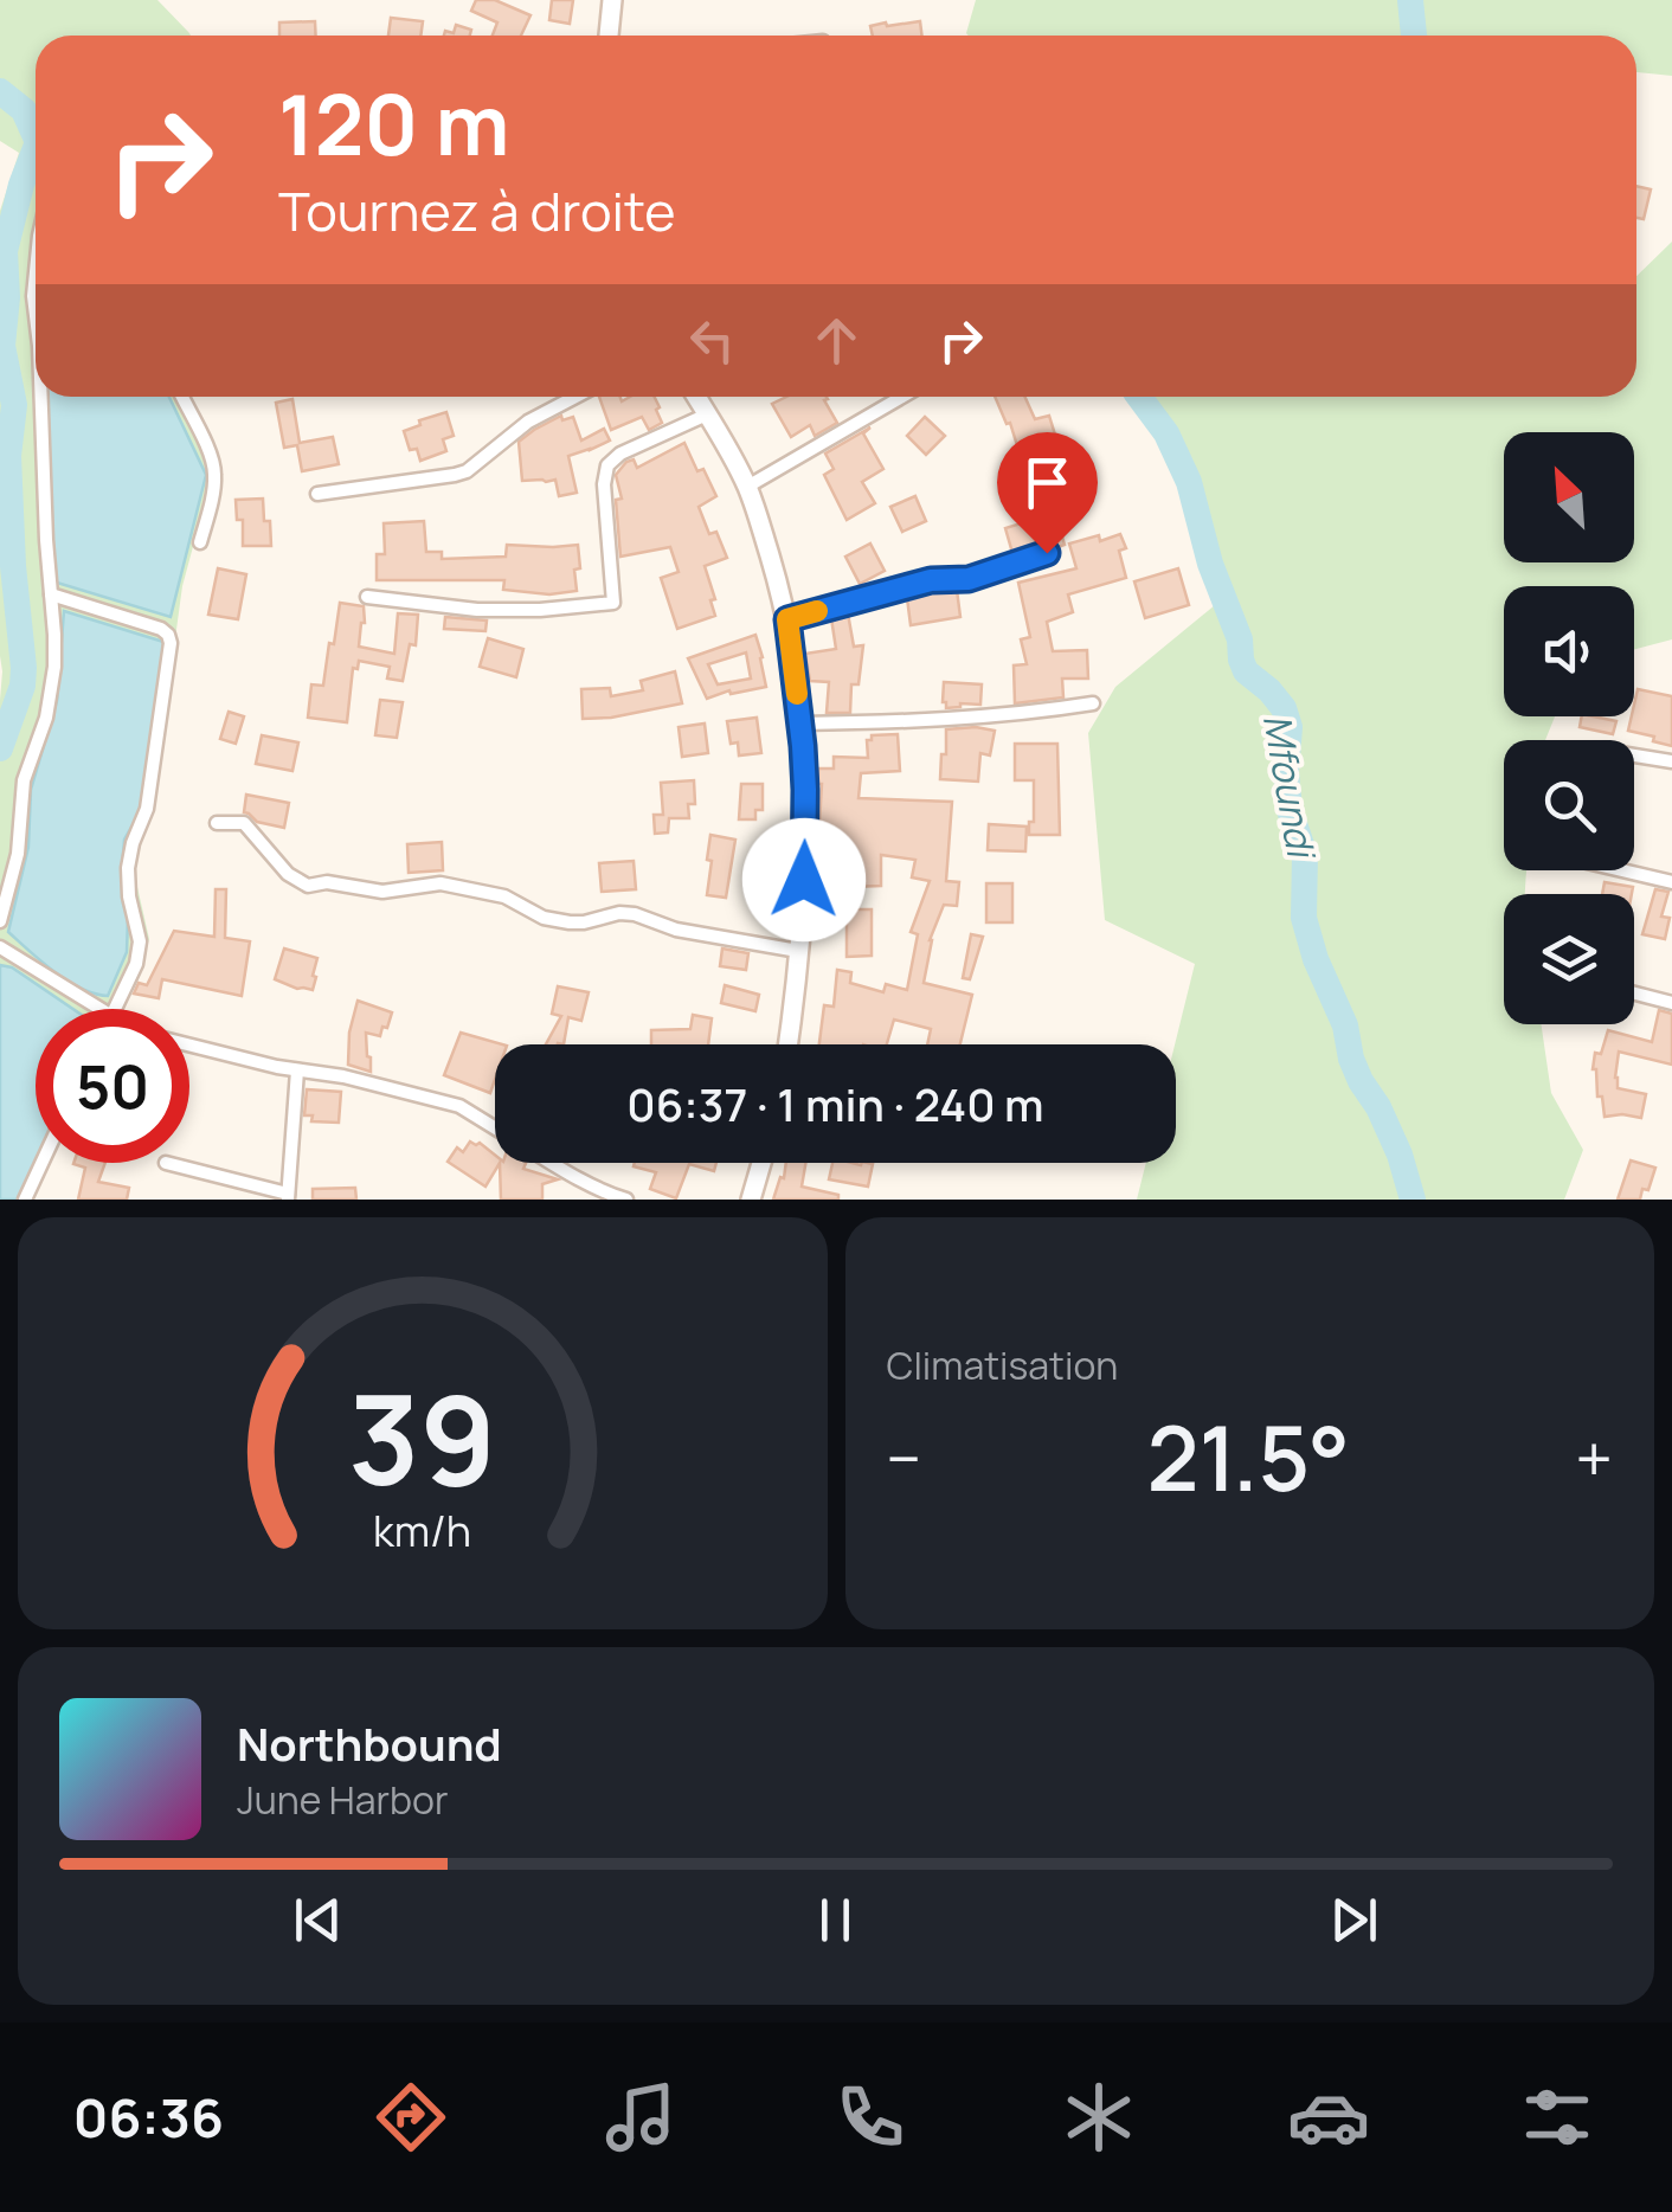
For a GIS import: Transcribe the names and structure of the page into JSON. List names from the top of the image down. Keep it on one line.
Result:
{"water":["Mfoundi"],"north":"top left","page":{"turn":["120 m","Tournez à droite"],"limit":"50","trip":"06:37 · 1 min · 240 m","tile":"Climatisation","heat":["−","21.5°","+"],"song":["Northbound","June Harbor"],"tabs":"06:36","gauge":["39","km/h"]}}
